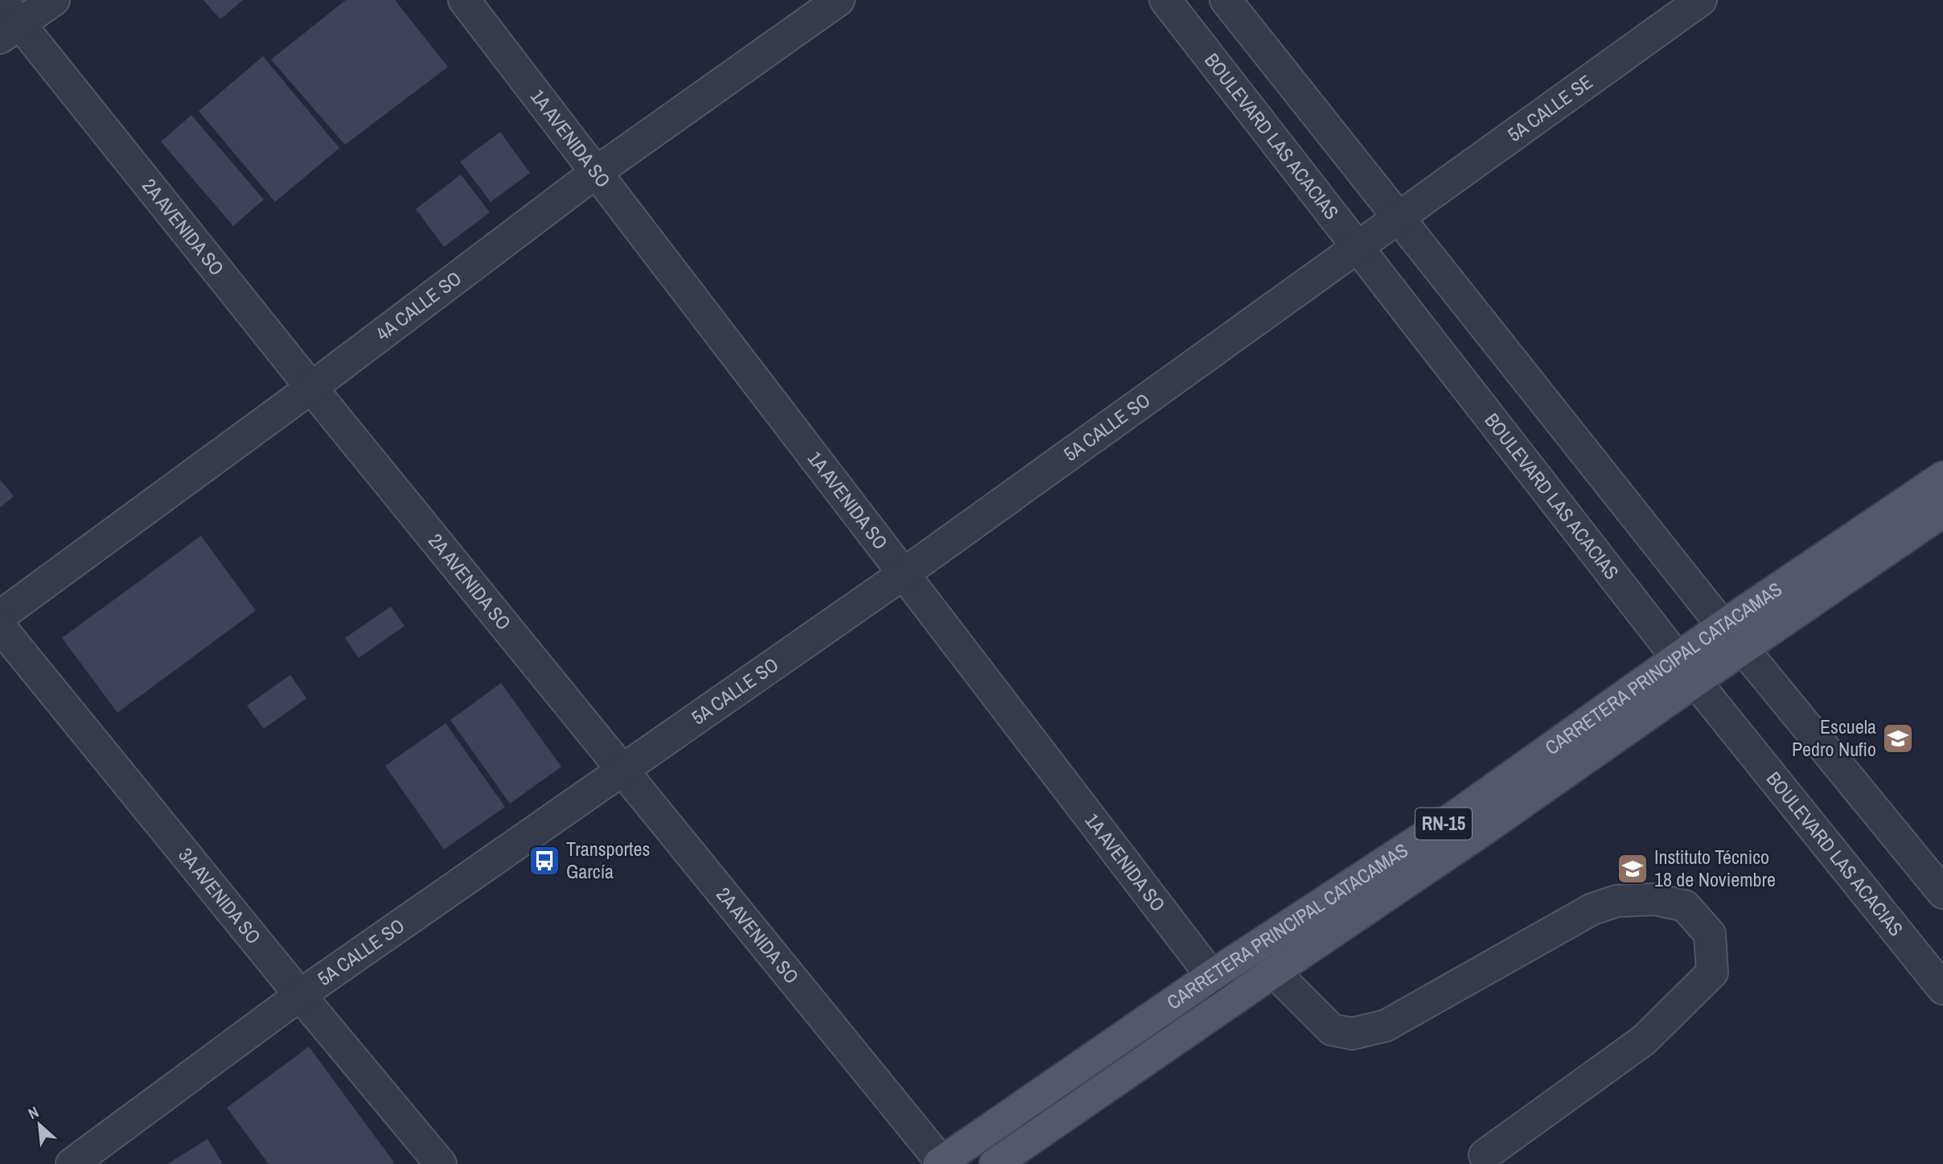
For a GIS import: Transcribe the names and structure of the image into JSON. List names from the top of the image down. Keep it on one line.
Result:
{"streets":{"main road":["CARRETERA PRINCIPAL CATACAMAS","RN-15"],"street":["5A CALLE SE","BOULEVARD LAS ACACIAS","1A AVENIDA SO","2A AVENIDA SO","4A CALLE SO","5A CALLE SO","3A AVENIDA SO"]},"crossings":[["5A CALLE SE","5A CALLE SO"],["BOULEVARD LAS ACACIAS","5A CALLE SO"],["BOULEVARD LAS ACACIAS","CARRETERA PRINCIPAL CATACAMAS"],["1A AVENIDA SO","4A CALLE SO"],["1A AVENIDA SO","5A CALLE SO"],["1A AVENIDA SO","CARRETERA PRINCIPAL CATACAMAS"],["2A AVENIDA SO","4A CALLE SO"],["2A AVENIDA SO","5A CALLE SO"],["2A AVENIDA SO","CARRETERA PRINCIPAL CATACAMAS"],["5A CALLE SO","3A AVENIDA SO"]],"places":{"school or university":["Escuela Pedro Nufio","Instituto Técnico 18 de Noviembre"],"bus stop":["Transportes García"]},"north":"top left"}
